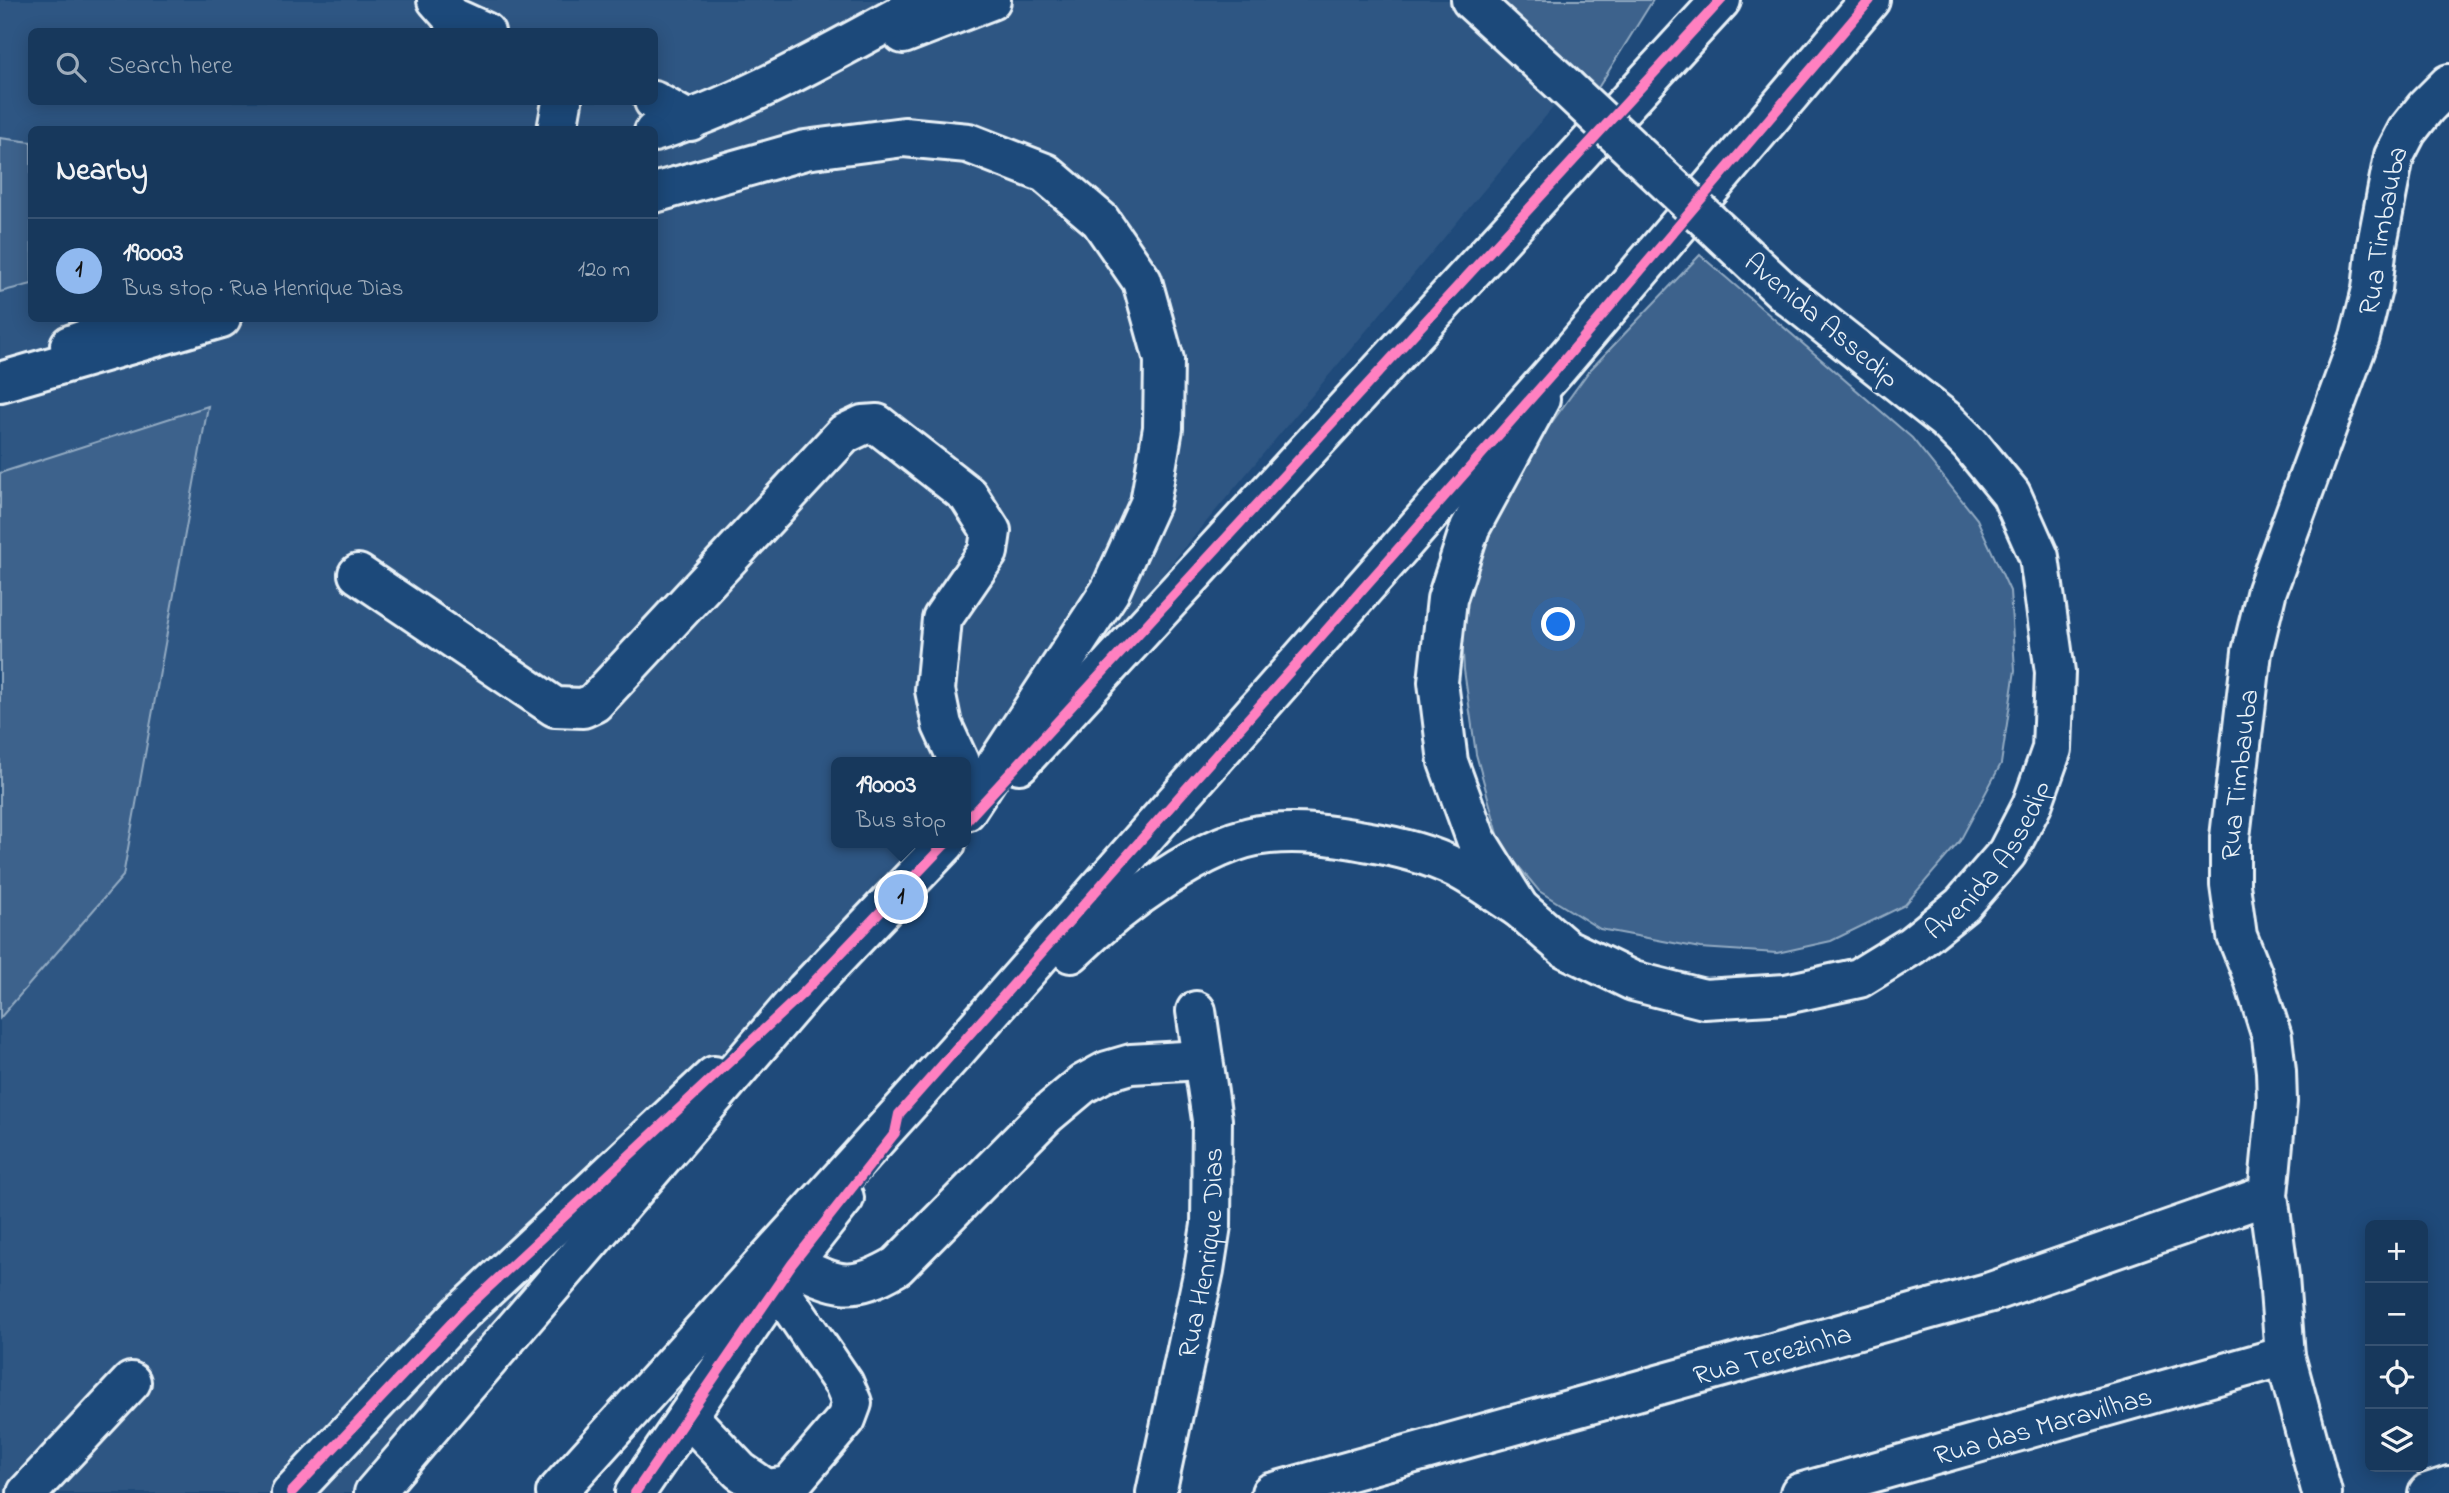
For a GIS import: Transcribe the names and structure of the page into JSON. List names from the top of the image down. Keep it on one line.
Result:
{"streets":{"main road":["Rua Timbauba","Avenida Assedip","Rua Henrique Dias","Rua Terezinha","Rua das Maravilhas"]},"crossings":[["Rua Timbauba","Rua Terezinha"],["Rua Timbauba","Rua das Maravilhas"]],"page":{"search":"Search here","heading":"Nearby","list":[{"mark":"1","name":"190003","note":"Bus stop · Rua Henrique Dias","value":"120 m"}],"popup":["190003","Bus stop"],"pins":"1","map_buttons":["+","−"]}}
